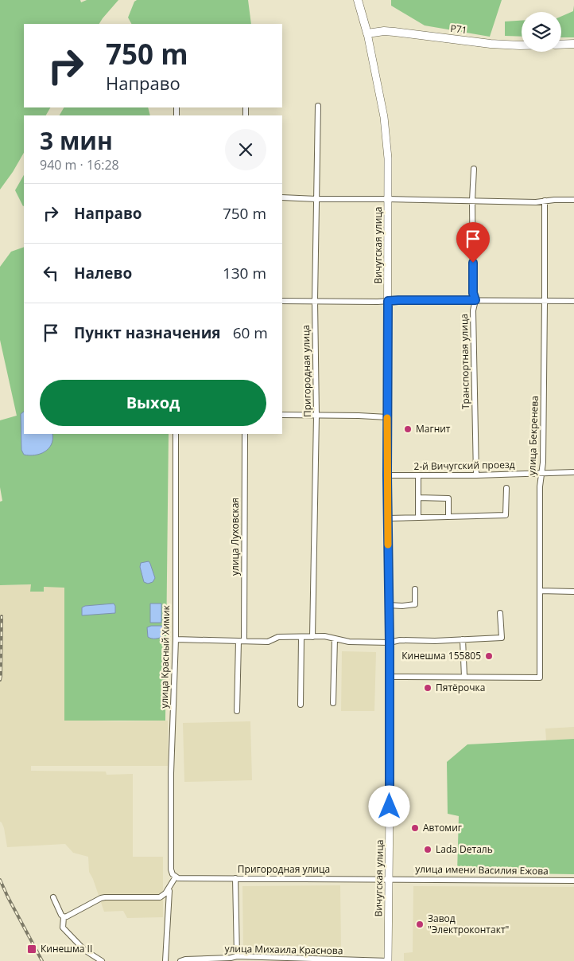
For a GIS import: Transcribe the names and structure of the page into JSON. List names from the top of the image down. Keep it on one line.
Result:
{"streets":{"main road":["Р71","Вичугская улица"],"street":["Транспортная улица","Пригородная улица","улица Бекренева","2-й Вичугский проезд","улица Луховская","улица Красный Химик","улица имени Василия Ежова","улица Михаила Краснова"]},"crossings":[["Р71","Вичугская улица"],["Вичугская улица","Пригородная улица"],["Вичугская улица","2-й Вичугский проезд"],["Вичугская улица","улица имени Василия Ежова"],["Вичугская улица","улица Михаила Краснова"],["Транспортная улица","2-й Вичугский проезд"],["Пригородная улица","улица Красный Химик"],["Пригородная улица","улица имени Василия Ежова"],["улица Бекренева","2-й Вичугский проезд"]],"places":{"other":["Магнит","Кинешма 155805","Пятёрочка","Автомиг","Lada Dеталь","Завод \"Электроконтакт\""],"transit":["Кинешма II"]},"page":{"turn":["750 m","Направо"],"heading":["3 мин","940 m · 16:28"],"list":[{"name":"Направо","value":"750 m"},{"name":"Налево","value":"130 m"},{"name":"Пункт назначения","value":"60 m"}],"buttons":"Выход"}}
